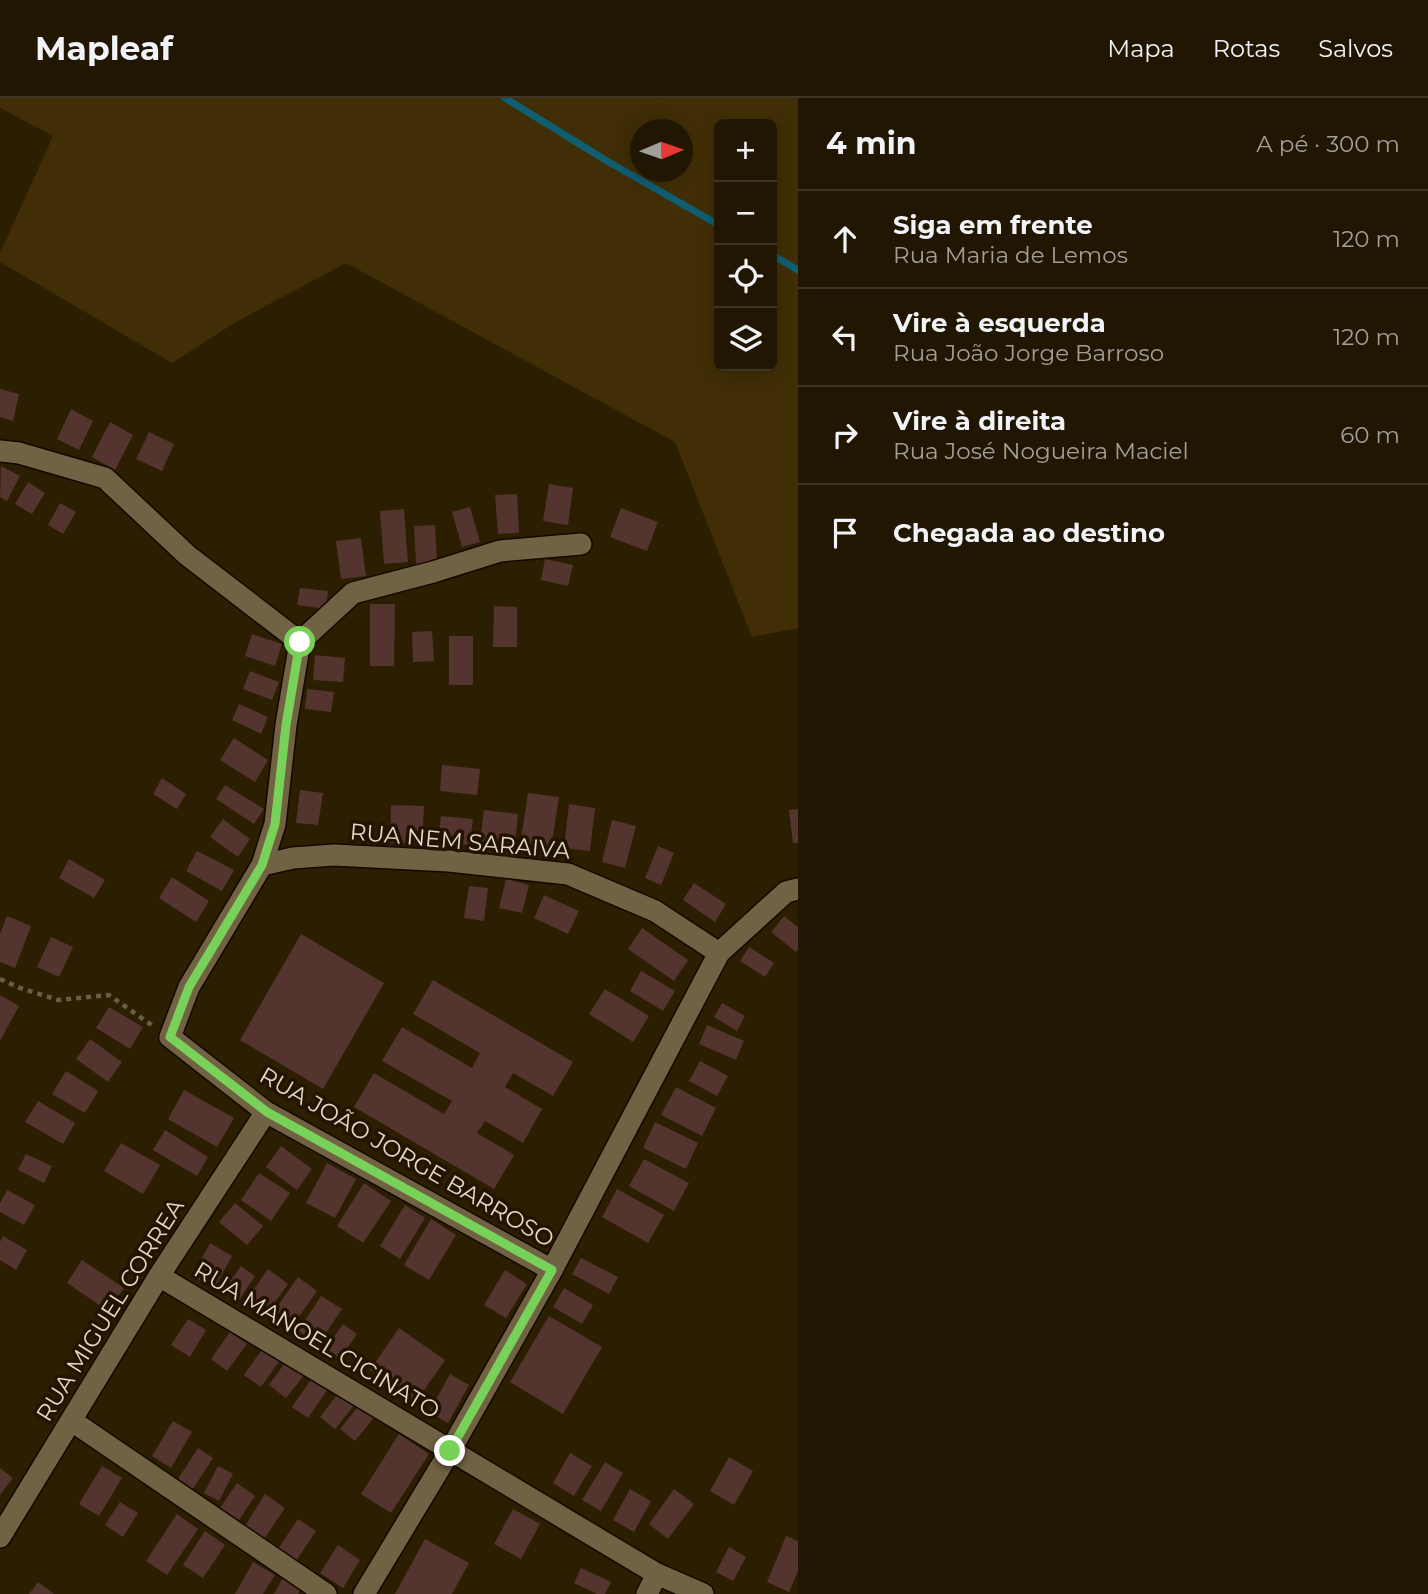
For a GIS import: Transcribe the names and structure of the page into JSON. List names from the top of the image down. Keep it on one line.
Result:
{"streets":{"street":["RUA NEM SARAIVA","RUA JOÃO JORGE BARROSO","RUA MIGUEL CORREA","RUA MANOEL CICINATO"]},"crossings":[["RUA JOÃO JORGE BARROSO","RUA MIGUEL CORREA"],["RUA MIGUEL CORREA","RUA MANOEL CICINATO"]],"north":"right","page":{"header":"Mapleaf","nav":["Mapa","Rotas","Salvos"],"heading":["4 min","A pé · 300 m"],"map_buttons":["+","−"],"list":[["Siga em frente","Rua Maria de Lemos","120 m"],["Vire à esquerda","Rua João Jorge Barroso","120 m"],["Vire à direita","Rua José Nogueira Maciel","60 m"],"Chegada ao destino"]}}
